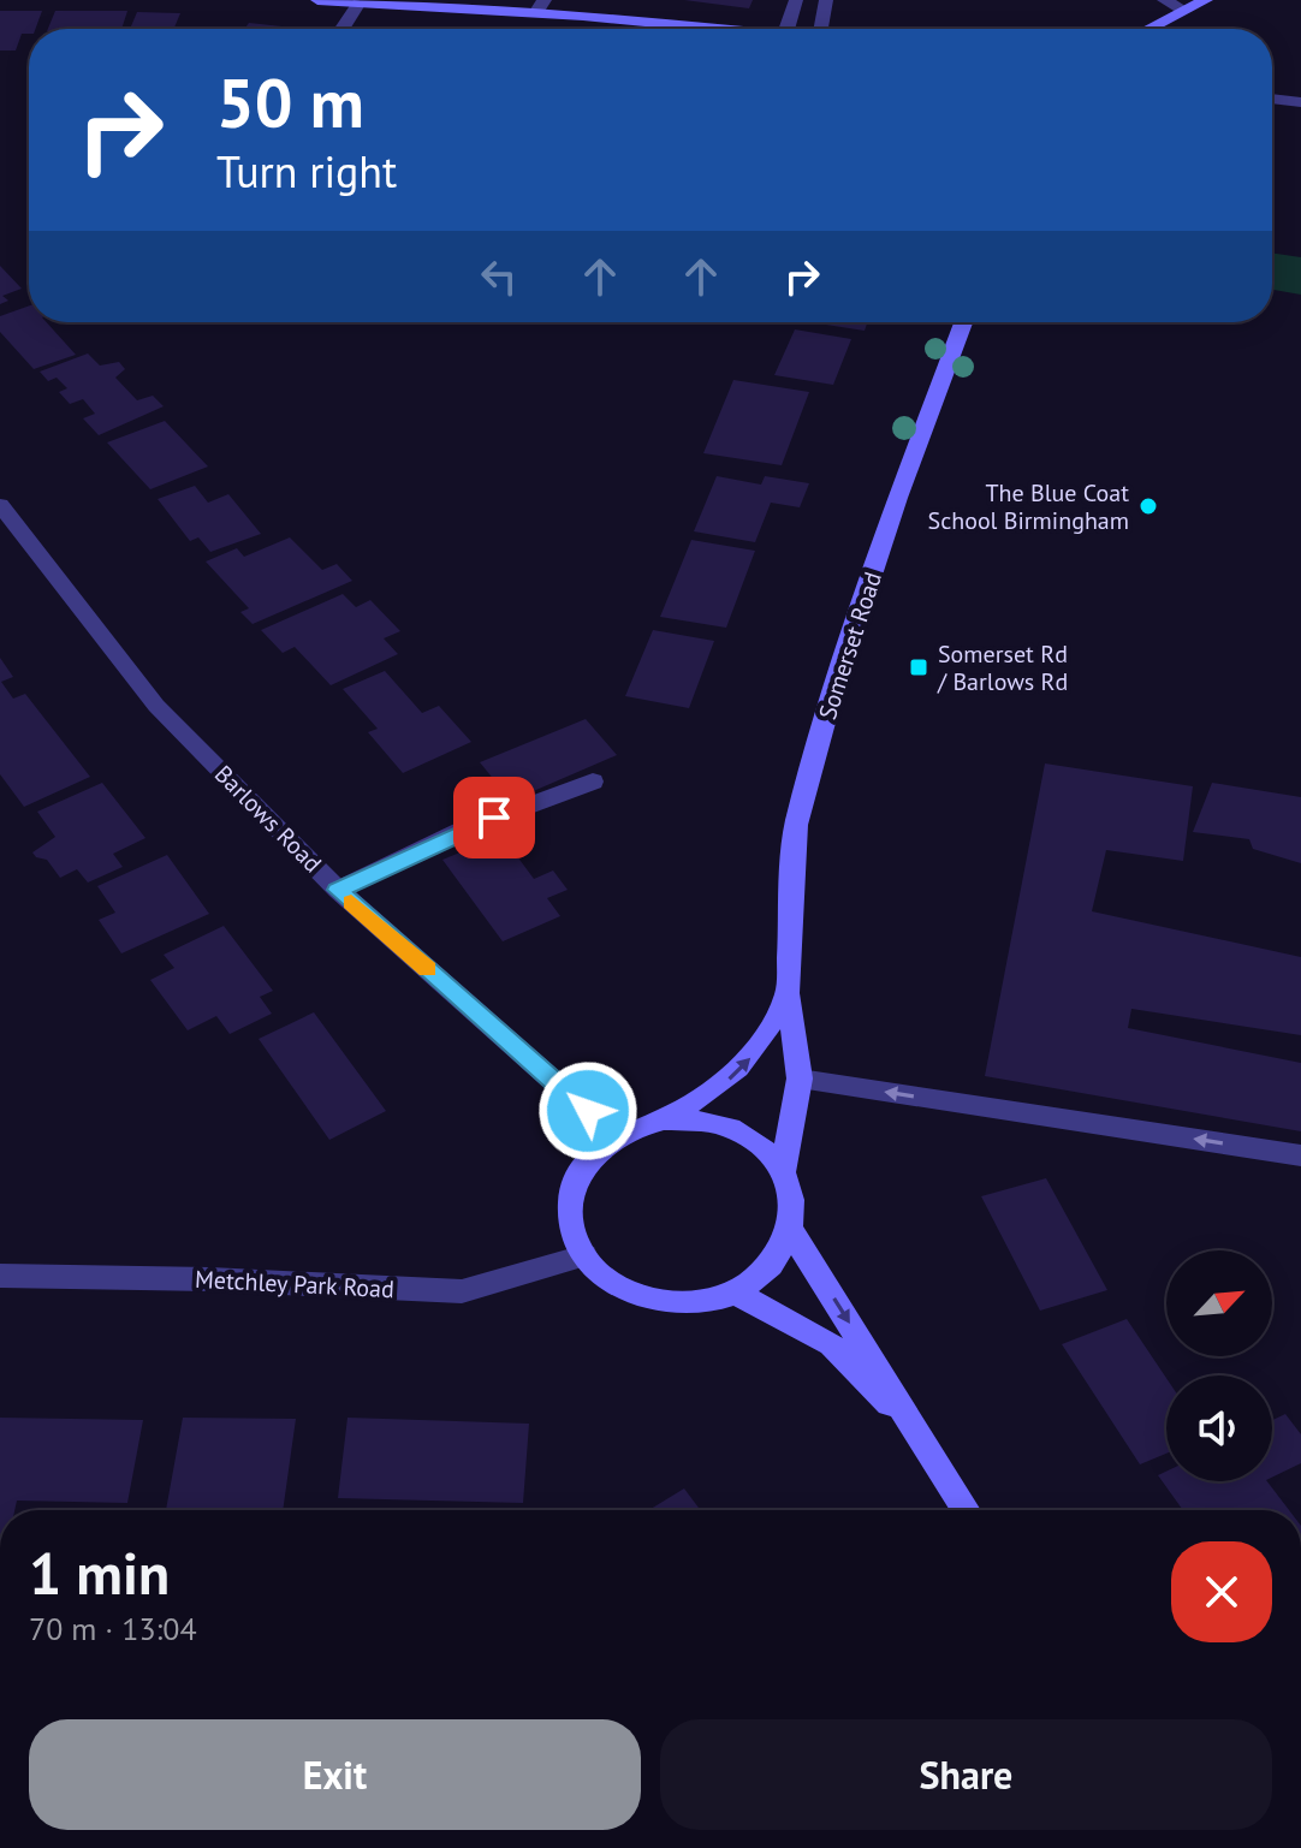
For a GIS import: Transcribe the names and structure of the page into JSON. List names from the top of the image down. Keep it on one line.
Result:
{"streets":{"street":["Somerset Road","Barlows Road","Metchley Park Road"]},"crossings":[["Somerset Road","Barlows Road"],["Somerset Road","Metchley Park Road"],["Barlows Road","Metchley Park Road"]],"places":{"other":["The Blue Coat School Birmingham"],"transit":["Somerset Rd / Barlows Rd"]},"north":"top right","page":{"turn":["50 m","Turn right"],"heading":["1 min","70 m · 13:04"],"buttons":["Exit","Share"]}}
